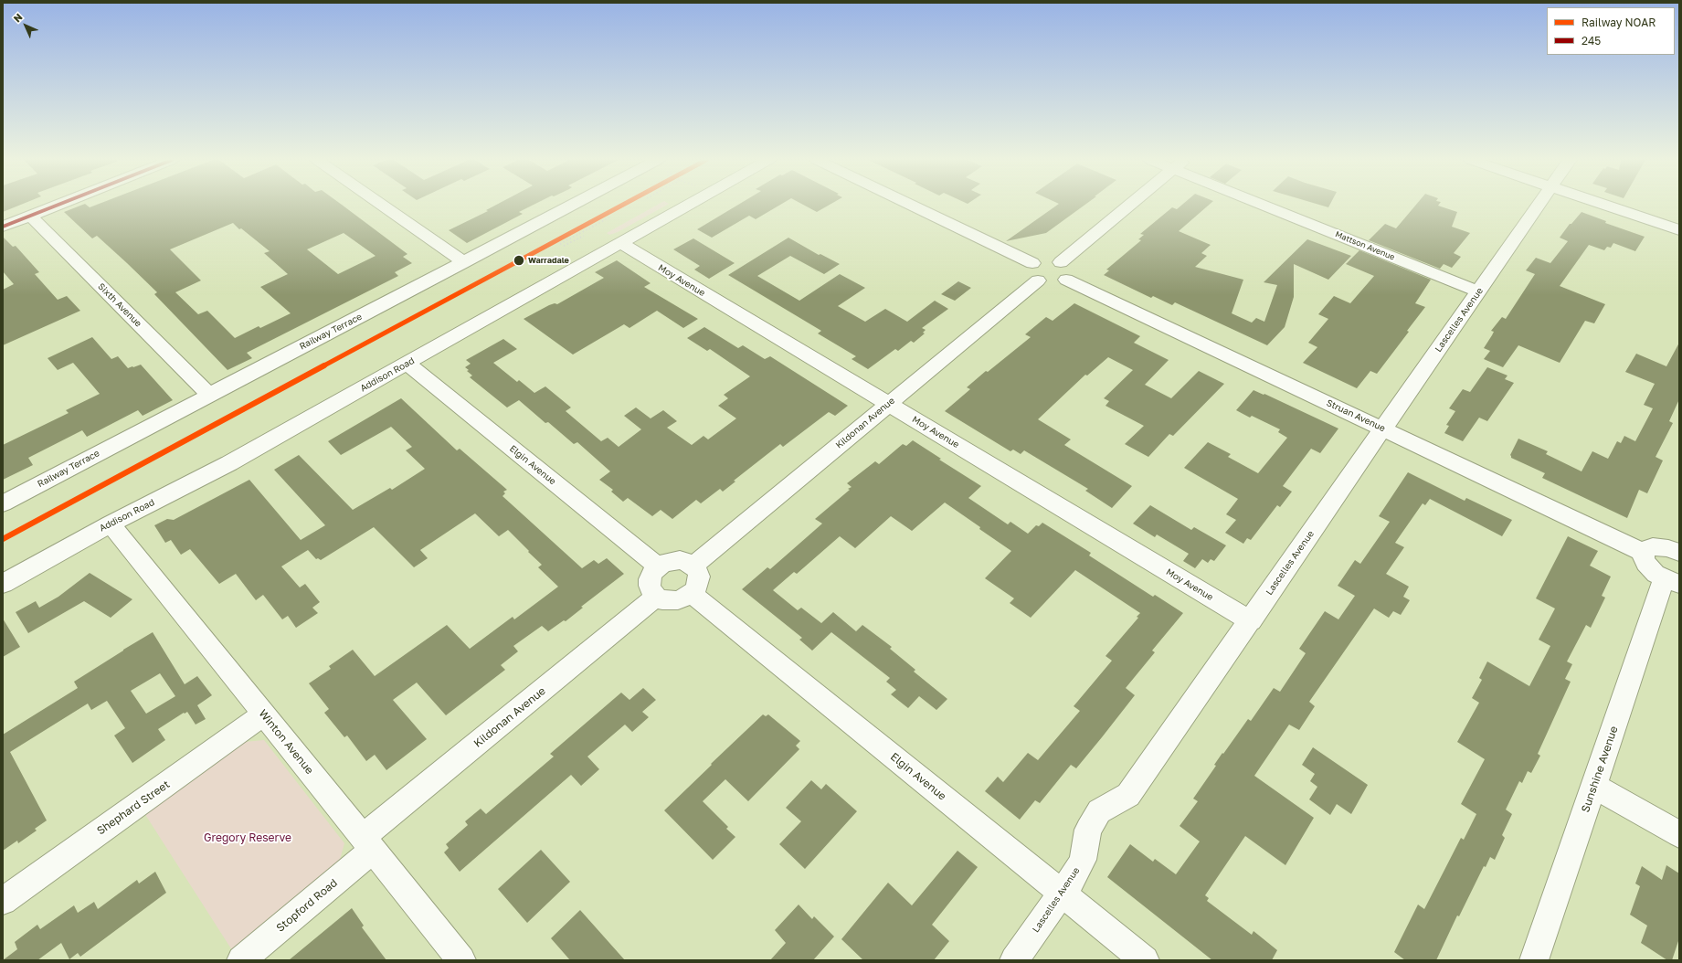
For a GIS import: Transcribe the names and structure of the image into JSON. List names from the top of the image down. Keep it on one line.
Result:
{"streets":{"street":["Mattson Avenue","Moy Avenue","Sixth Avenue","Lascelles Avenue","Railway Terrace","Addison Road","Struan Avenue","Kildonan Avenue","Elgin Avenue","Winton Avenue","Sunshine Avenue","Shephard Street","Stopford Road"]},"crossings":[["Mattson Avenue","Lascelles Avenue"],["Moy Avenue","Lascelles Avenue"],["Moy Avenue","Addison Road"],["Moy Avenue","Kildonan Avenue"],["Sixth Avenue","Railway Terrace"],["Lascelles Avenue","Struan Avenue"],["Lascelles Avenue","Elgin Avenue"],["Addison Road","Elgin Avenue"],["Addison Road","Winton Avenue"],["Struan Avenue","Kildonan Avenue"],["Kildonan Avenue","Elgin Avenue"],["Kildonan Avenue","Winton Avenue"],["Kildonan Avenue","Stopford Road"],["Winton Avenue","Shephard Street"],["Winton Avenue","Stopford Road"]],"parks":["Gregory Reserve"],"places":["Warradale"],"lines":["rail line NOAR","transit line 245"],"legend":["Railway NOAR","245"],"north":"top left"}
